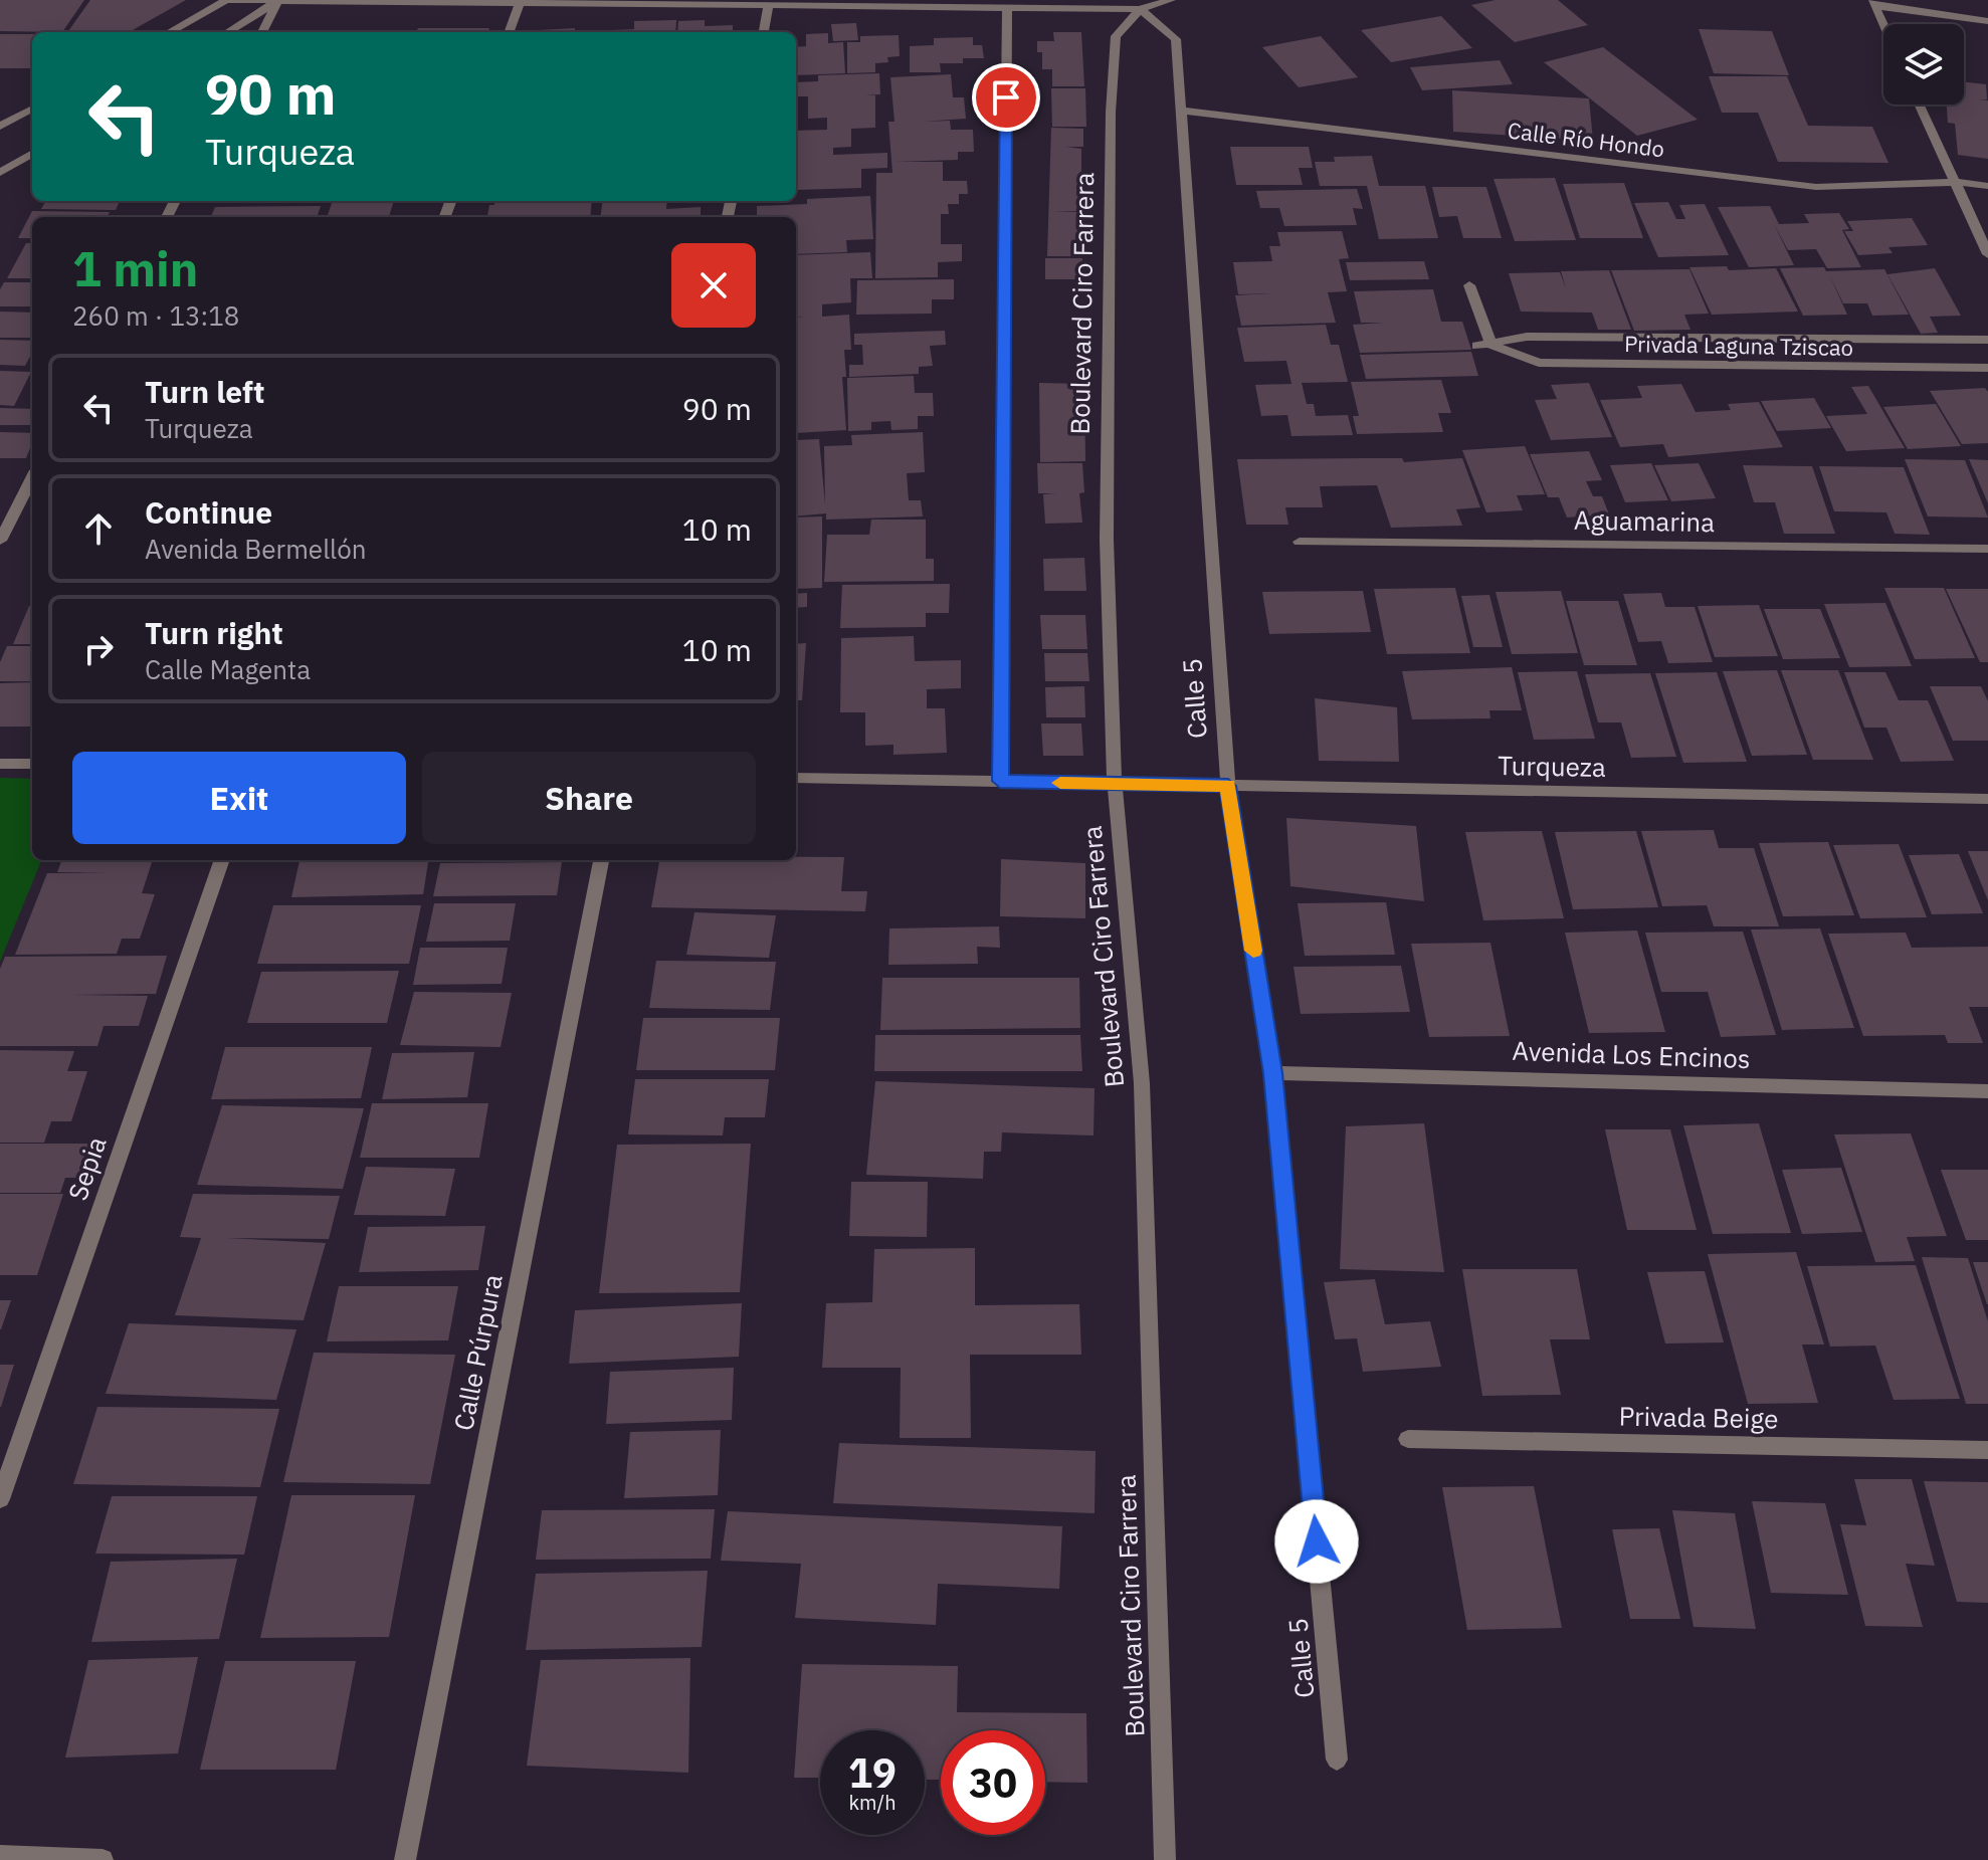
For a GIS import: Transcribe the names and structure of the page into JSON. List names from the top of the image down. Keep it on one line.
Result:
{"streets":{"street":["Calle Río Hondo","Boulevard Ciro Farrera","Privada Laguna Tziscao","Aguamarina","Calle 5","Turqueza","Avenida Los Encinos","Sepia","Calle Púrpura","Privada Beige"]},"crossings":[["Calle Río Hondo","Calle 5"],["Boulevard Ciro Farrera","Calle 5"],["Boulevard Ciro Farrera","Turqueza"],["Calle 5","Turqueza"],["Calle 5","Avenida Los Encinos"]],"page":{"turn":["90 m","Turqueza"],"heading":["1 min","260 m · 13:18"],"list":[{"name":"Turn left","note":"Turqueza","value":"90 m"},{"name":"Continue","note":"Avenida Bermellón","value":"10 m"},{"name":"Turn right","note":"Calle Magenta","value":"10 m"}],"buttons":["Exit","Share"],"speed":"19 km/h","limit":"30"}}
